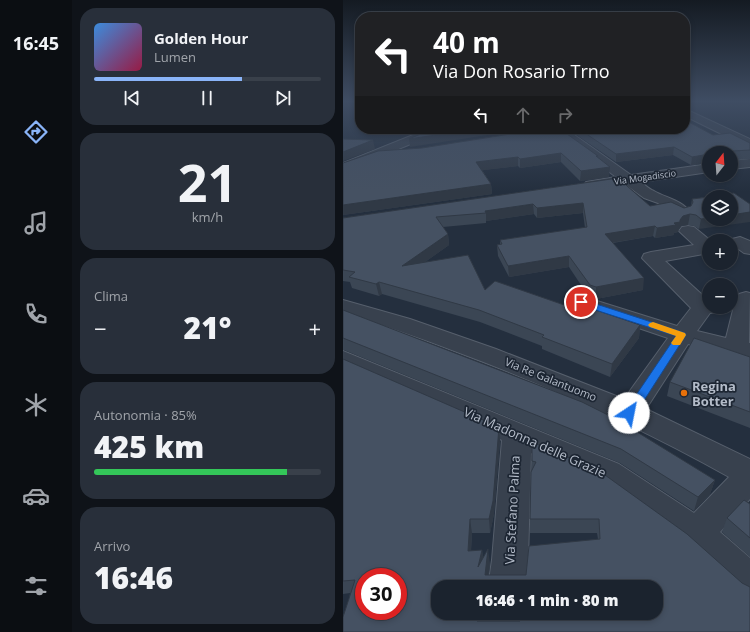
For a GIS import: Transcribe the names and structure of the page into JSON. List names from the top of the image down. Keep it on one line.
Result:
{"streets":{"street":["Via Mogadiscio","Via Re Galantuomo","Via Madonna delle Grazie","Via Stefano Palma"]},"crossings":[["Via Madonna delle Grazie","Via Stefano Palma"]],"places":["Regina Botter"],"north":"top","page":{"tabs":"16:45","turn":["40 m","Via Don Rosario Trno"],"song":["Golden Hour","Lumen"],"tile":[["21","km/h"],"Clima",["Autonomia · 85%","425 km"],["Arrivo","16:46"]],"map_buttons":["+","−"],"heat":["−","21°","+"],"limit":"30","trip":"16:46 · 1 min · 80 m"}}
